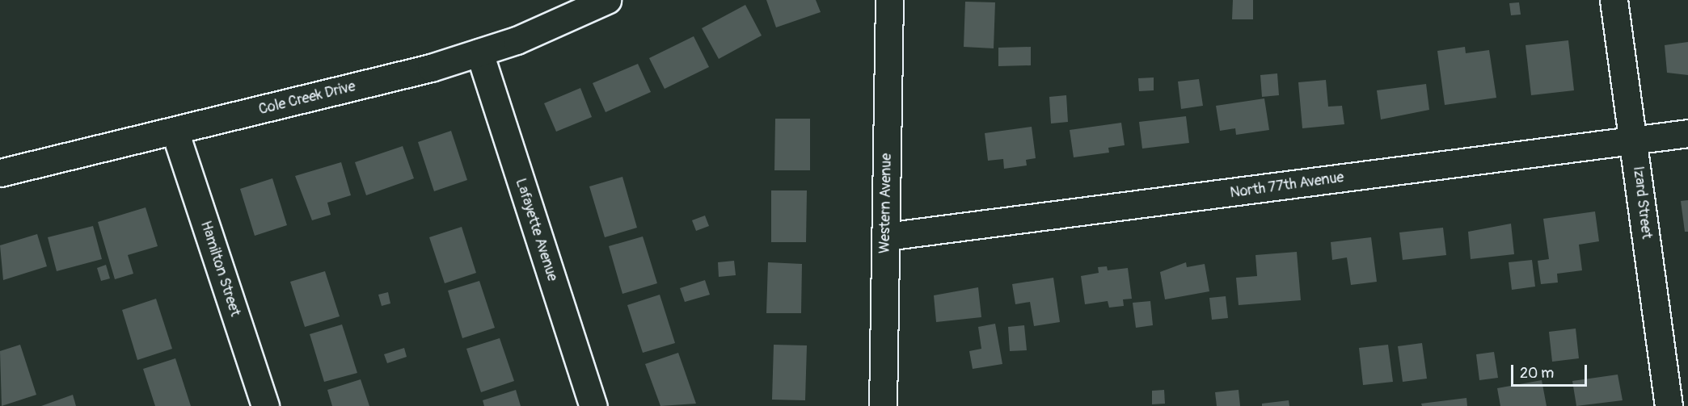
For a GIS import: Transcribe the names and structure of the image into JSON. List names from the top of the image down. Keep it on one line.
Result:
{"streets":{"street":["Cole Creek Drive","North 77th Avenue","Izard Street","Western Avenue","Lafayette Avenue","Hamilton Street"]},"crossings":[["Cole Creek Drive","Lafayette Avenue"],["Cole Creek Drive","Hamilton Street"],["North 77th Avenue","Izard Street"],["North 77th Avenue","Western Avenue"]],"scale_bar":"20 m"}
